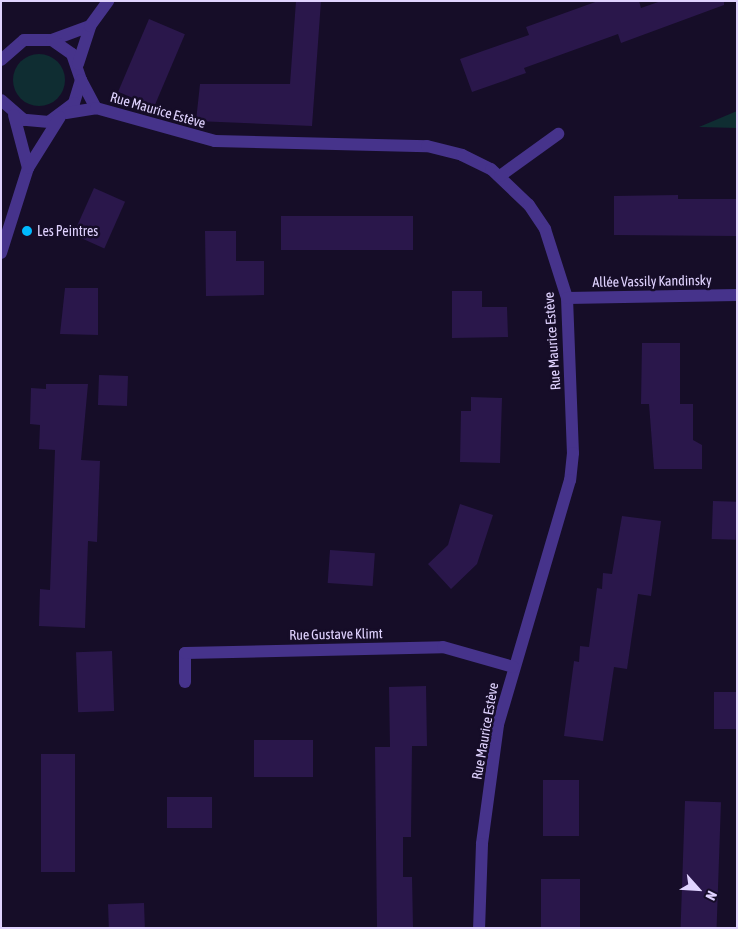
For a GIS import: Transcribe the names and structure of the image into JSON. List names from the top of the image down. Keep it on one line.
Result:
{"streets":{"street":["Rue Maurice Estève","Allée Vassily Kandinsky","Rue Gustave Klimt"]},"crossings":[["Rue Maurice Estève","Allée Vassily Kandinsky"],["Rue Maurice Estève","Rue Gustave Klimt"]],"places":["Les Peintres"],"north":"bottom right"}
